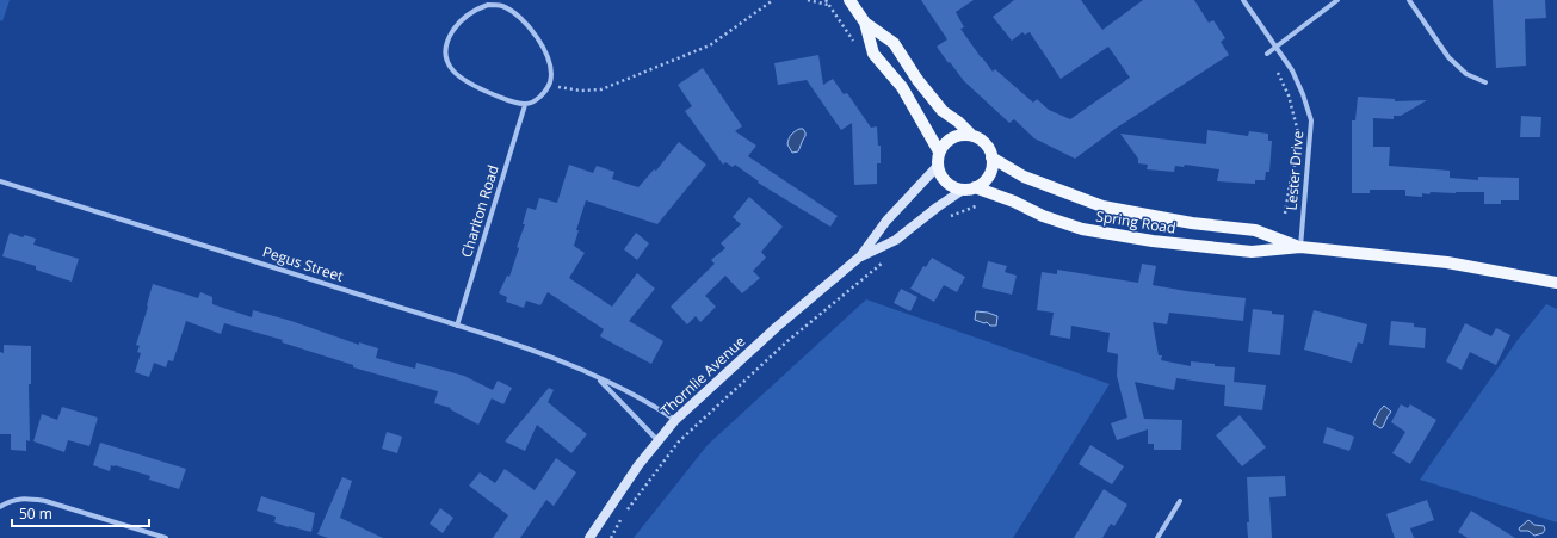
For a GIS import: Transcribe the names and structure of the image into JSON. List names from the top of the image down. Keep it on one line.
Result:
{"streets":{"main road":["Spring Road","Thornlie Avenue"],"street":["Lester Drive","Charlton Road","Pegus Street"]},"crossings":[["Lester Drive","Spring Road"],["Charlton Road","Pegus Street"],["Spring Road","Thornlie Avenue"],["Pegus Street","Thornlie Avenue"]],"scale_bar":"50 m"}
